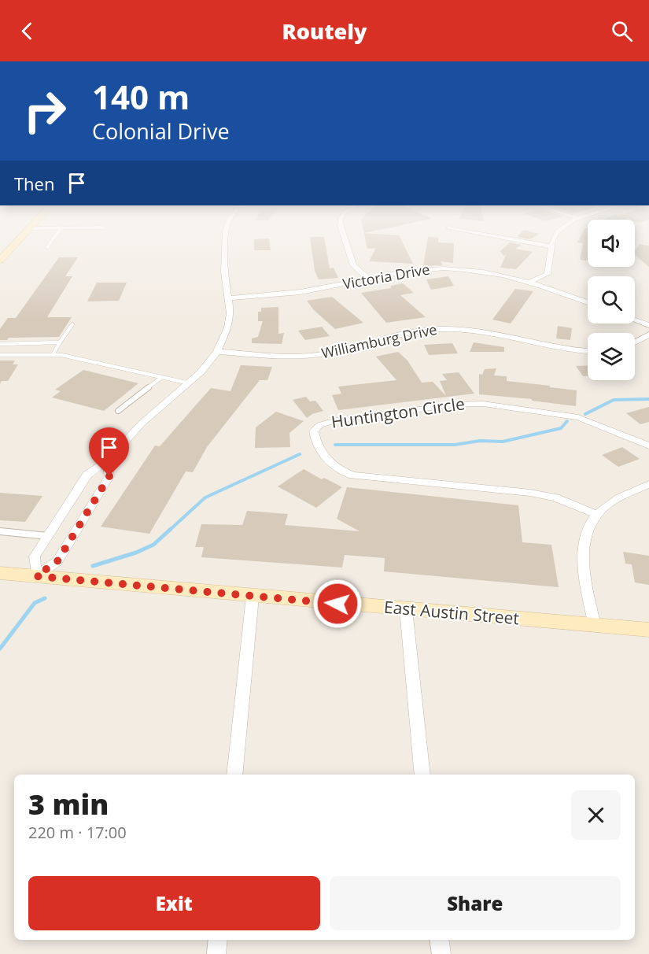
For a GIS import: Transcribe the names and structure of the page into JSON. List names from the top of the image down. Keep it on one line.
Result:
{"streets":{"main road":["East Austin Street"],"street":["Victoria Drive","Williamburg Drive","Huntington Circle"]},"page":{"header":"Routely","turn":["140 m","Colonial Drive"],"then":"Then","heading":["3 min","220 m · 17:00"],"buttons":["Exit","Share"]}}
